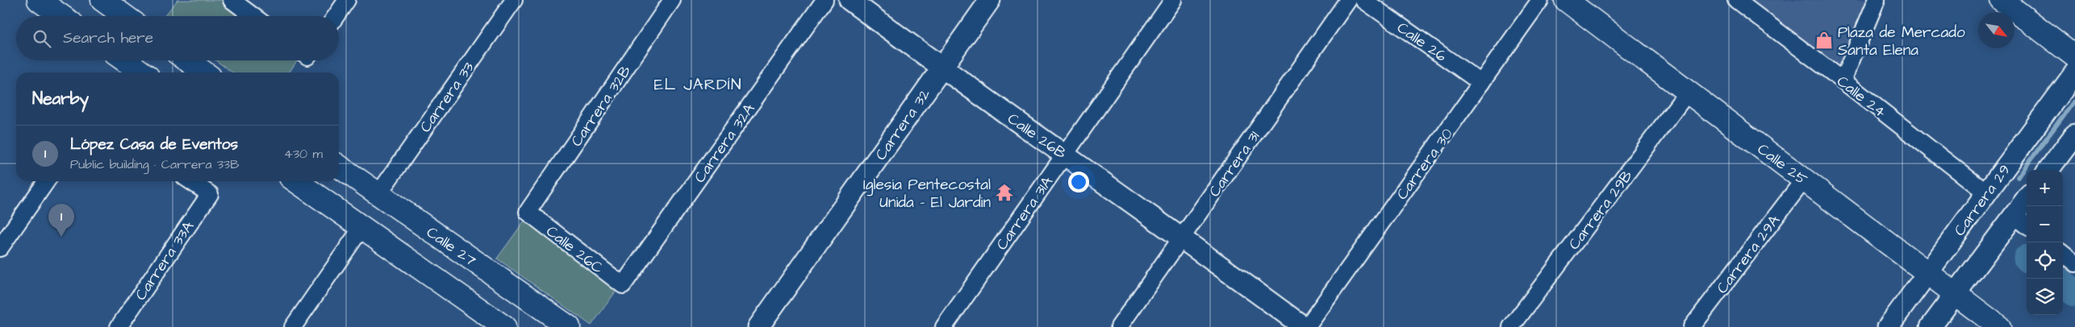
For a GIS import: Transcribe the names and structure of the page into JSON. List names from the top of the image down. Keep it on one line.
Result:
{"streets":{"main road":["Calle 25","Calle 27"],"street":["Calle 26","Calle 24","Carrera 33","Carrera 32B","Carrera 32","Calle 26B","Carrera 32A","Carrera 31","Carrera 30","Carrera 29","Carrera 29B","Carrera 31A","Calle 26C","Carrera 29A","Carrera 33A"]},"crossings":[["Calle 26","Carrera 30"],["Calle 24","Carrera 29"],["Carrera 33","Calle 27"],["Carrera 32B","Calle 26C"],["Carrera 32","Calle 26B"],["Calle 26B","Carrera 31"],["Calle 26B","Carrera 30"],["Calle 26B","Carrera 31A"],["Carrera 32A","Calle 26C"],["Calle 25","Carrera 29"],["Calle 25","Carrera 29B"],["Calle 25","Carrera 29A"]],"districts":["EL JARDÍN"],"places":{"shop":["Plaza de Mercado Santa Elena"],"temple":["Iglesia Pentecostal Unida - El Jardin"]},"north":"bottom right","page":{"search":"Search here","heading":"Nearby","list":[{"mark":"1","name":"López Casa de Eventos","note":"Public building · Carrera 33B","value":"430 m"}],"map_buttons":["+","−"],"pins":"1"}}
